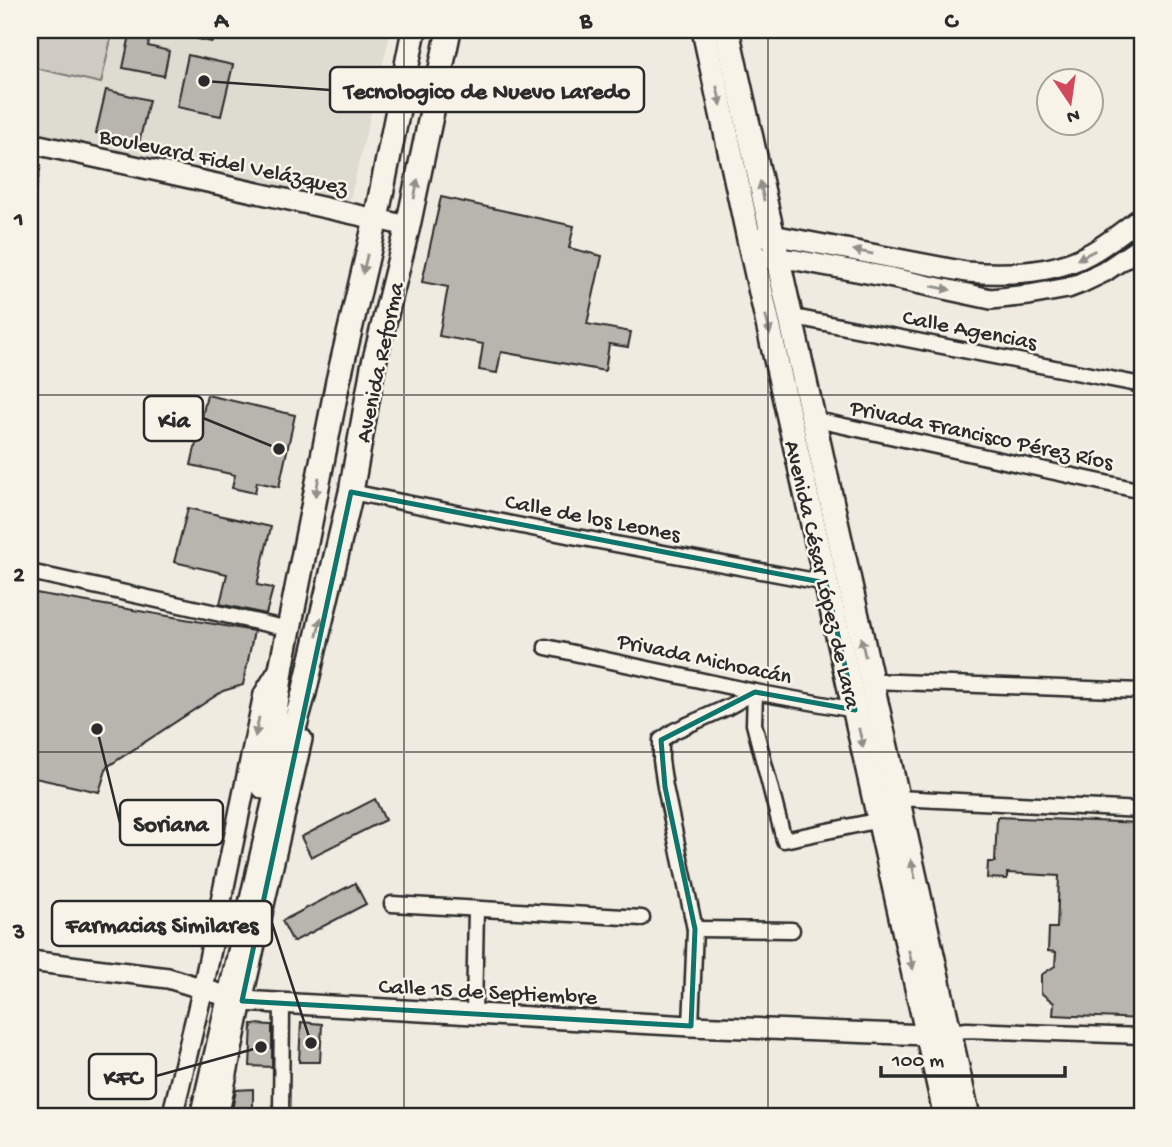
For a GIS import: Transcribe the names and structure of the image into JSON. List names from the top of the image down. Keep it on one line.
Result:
{"streets":{"main road":["Avenida Reforma","Avenida César López de Lara"],"street":["Boulevard Fidel Velázquez","Calle Agencias","Privada Francisco Pérez Ríos","Calle de los Leones","Privada Michoacán","Calle 15 de Septiembre"]},"crossings":[["Boulevard Fidel Velázquez","Avenida Reforma"],["Calle Agencias","Avenida César López de Lara"],["Avenida Reforma","Calle de los Leones"],["Avenida Reforma","Calle 15 de Septiembre"],["Privada Francisco Pérez Ríos","Avenida César López de Lara"],["Calle de los Leones","Avenida César López de Lara"],["Avenida César López de Lara","Privada Michoacán"],["Avenida César López de Lara","Calle 15 de Septiembre"]],"places":["Tecnologico de Nuevo Laredo","Kia","Soriana","Farmacias Similares","KFC"],"scale_bar":"100 m","north":"bottom","grid":{"columns":["A","B","C"],"rows":["1","2","3"]}}
